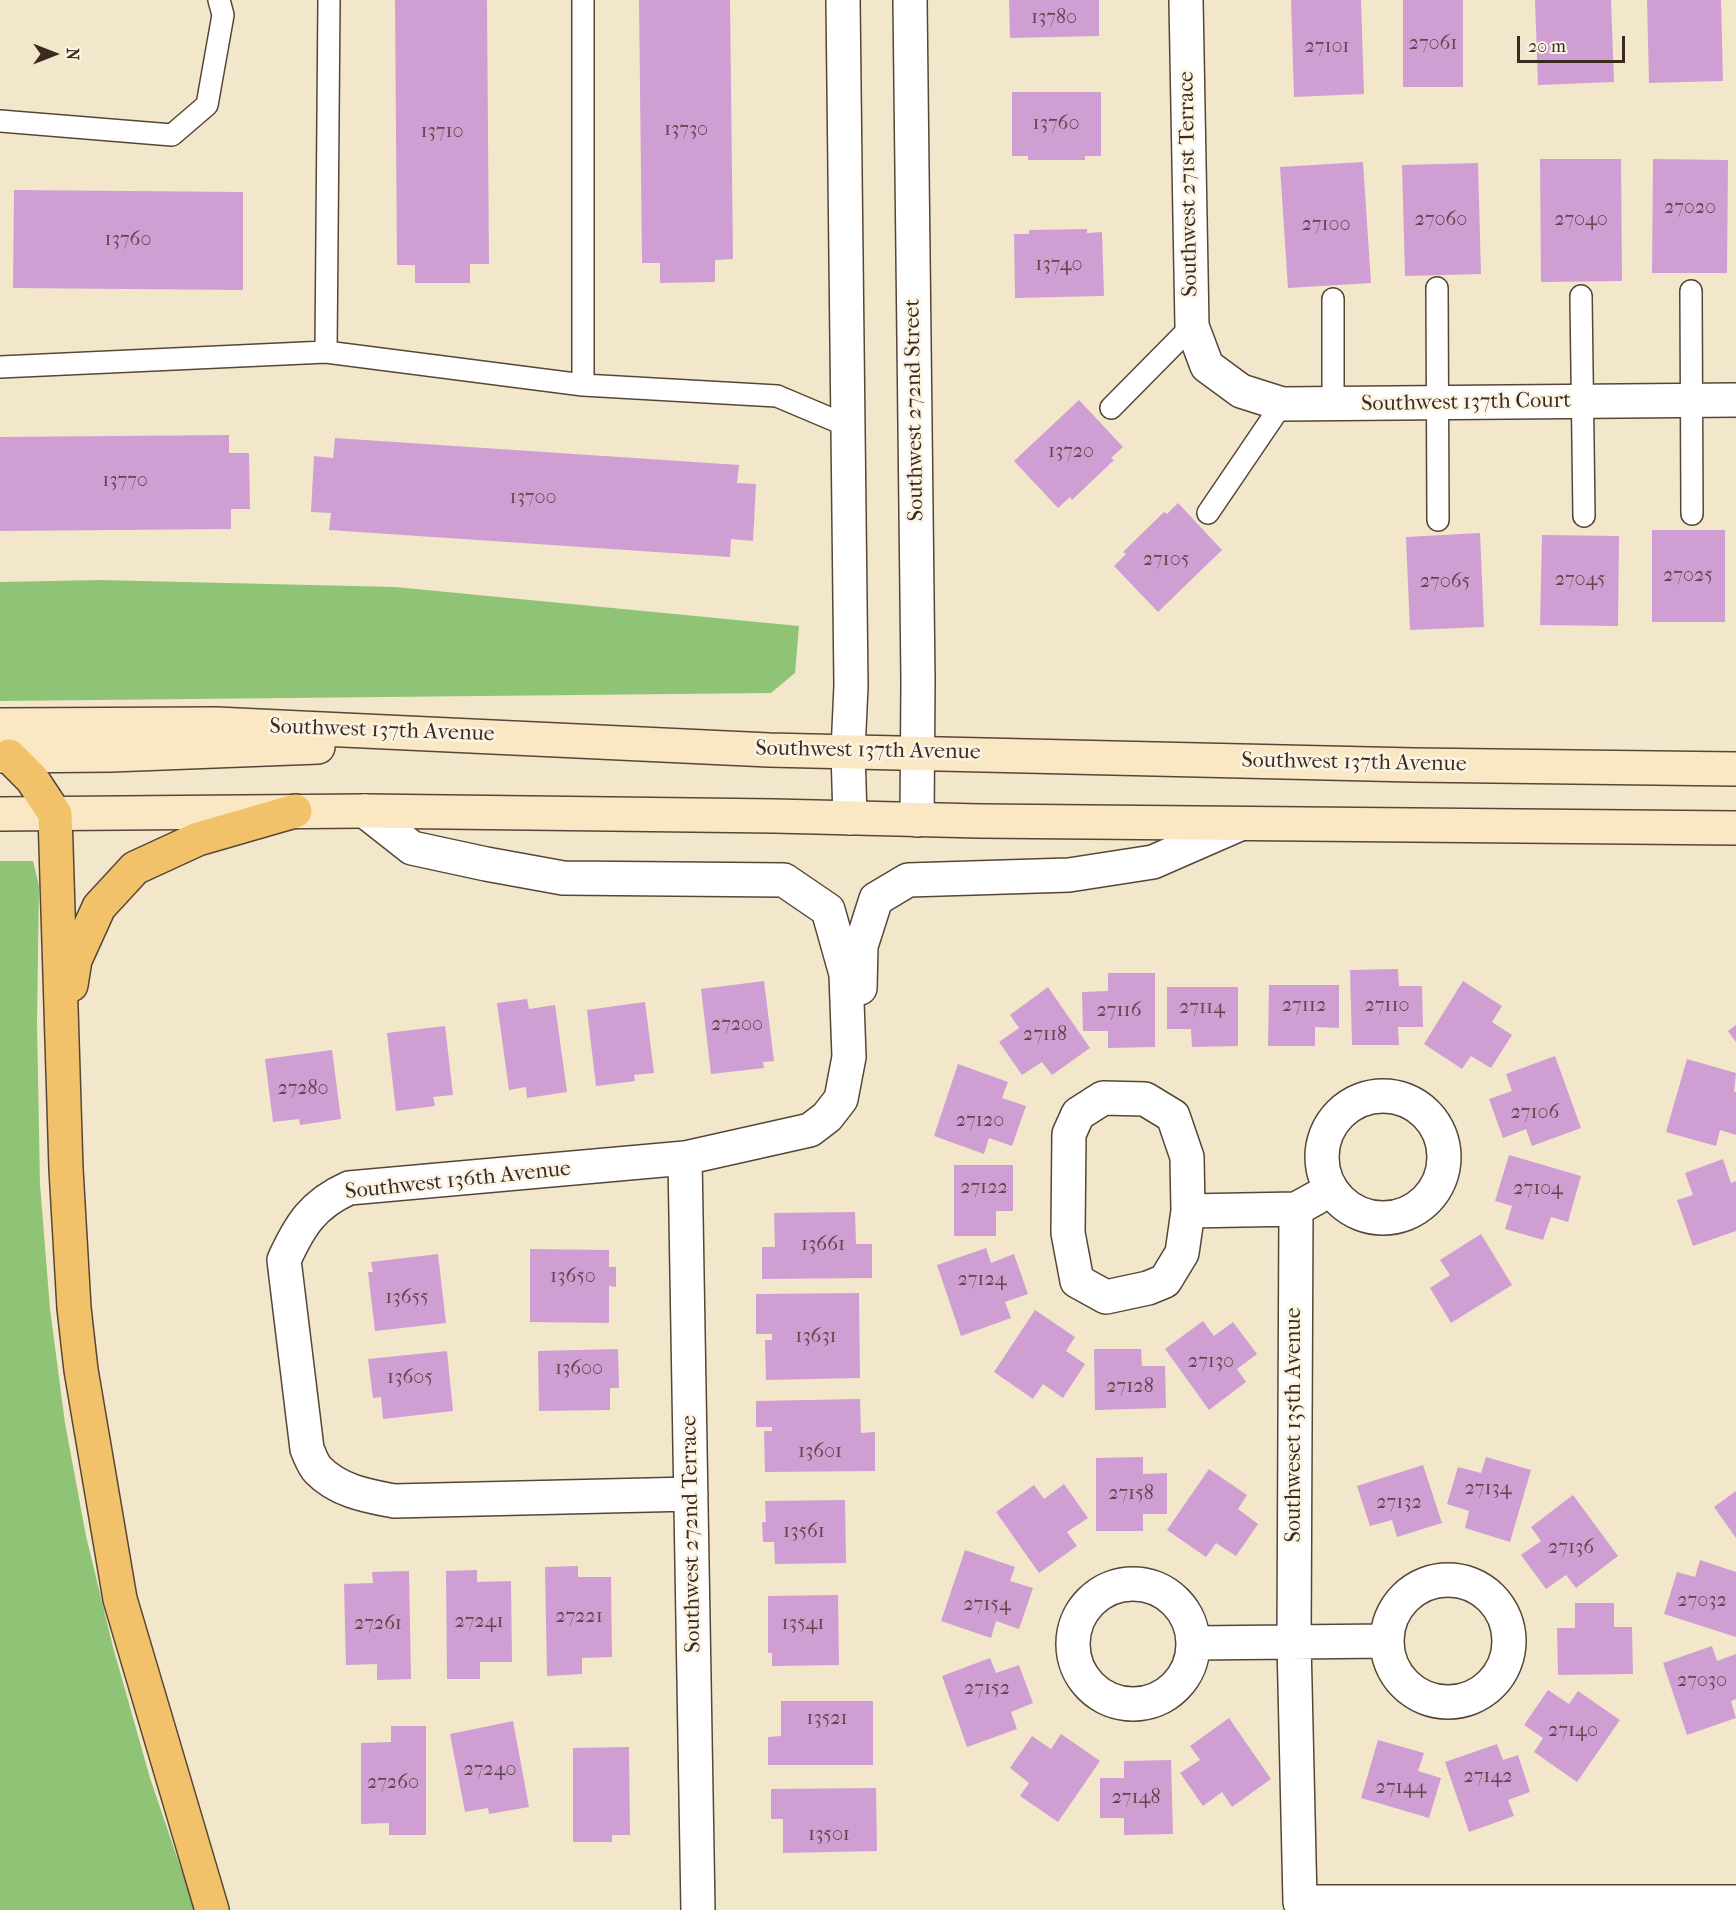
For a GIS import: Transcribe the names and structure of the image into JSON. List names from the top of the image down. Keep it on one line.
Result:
{"streets":{"main road":["Southwest 137th Avenue"],"street":["Southwest 271st Terrace","Southwest 137th Court","Southwest 272nd Street","Southwest 136th Avenue","Southweset 135th Avenue","Southwest 272nd Terrace"]},"crossings":[["Southwest 271st Terrace","Southwest 137th Court"],["Southwest 272nd Street","Southwest 137th Avenue"],["Southwest 136th Avenue","Southwest 272nd Terrace"]],"house_numbers":["13780","27061","27101","13760","13730","13710","27020","27060","27040","27100","13760","13740","13720","13770","13700","27105","27025","27045","27065","27112","27110","27114","27116","27200","27118","27280","27106","27120","27122","27104","13661","13650","27124","13655","13631","27130","13600","13605","27128","13601","27134","27158","27132","13561","27136","27032","27154","27221","27241","27261","13541","27030","27152","13521","27140","27240","27142","27260","27144","27148","13501"],"scale_bar":"20 m","north":"right"}
